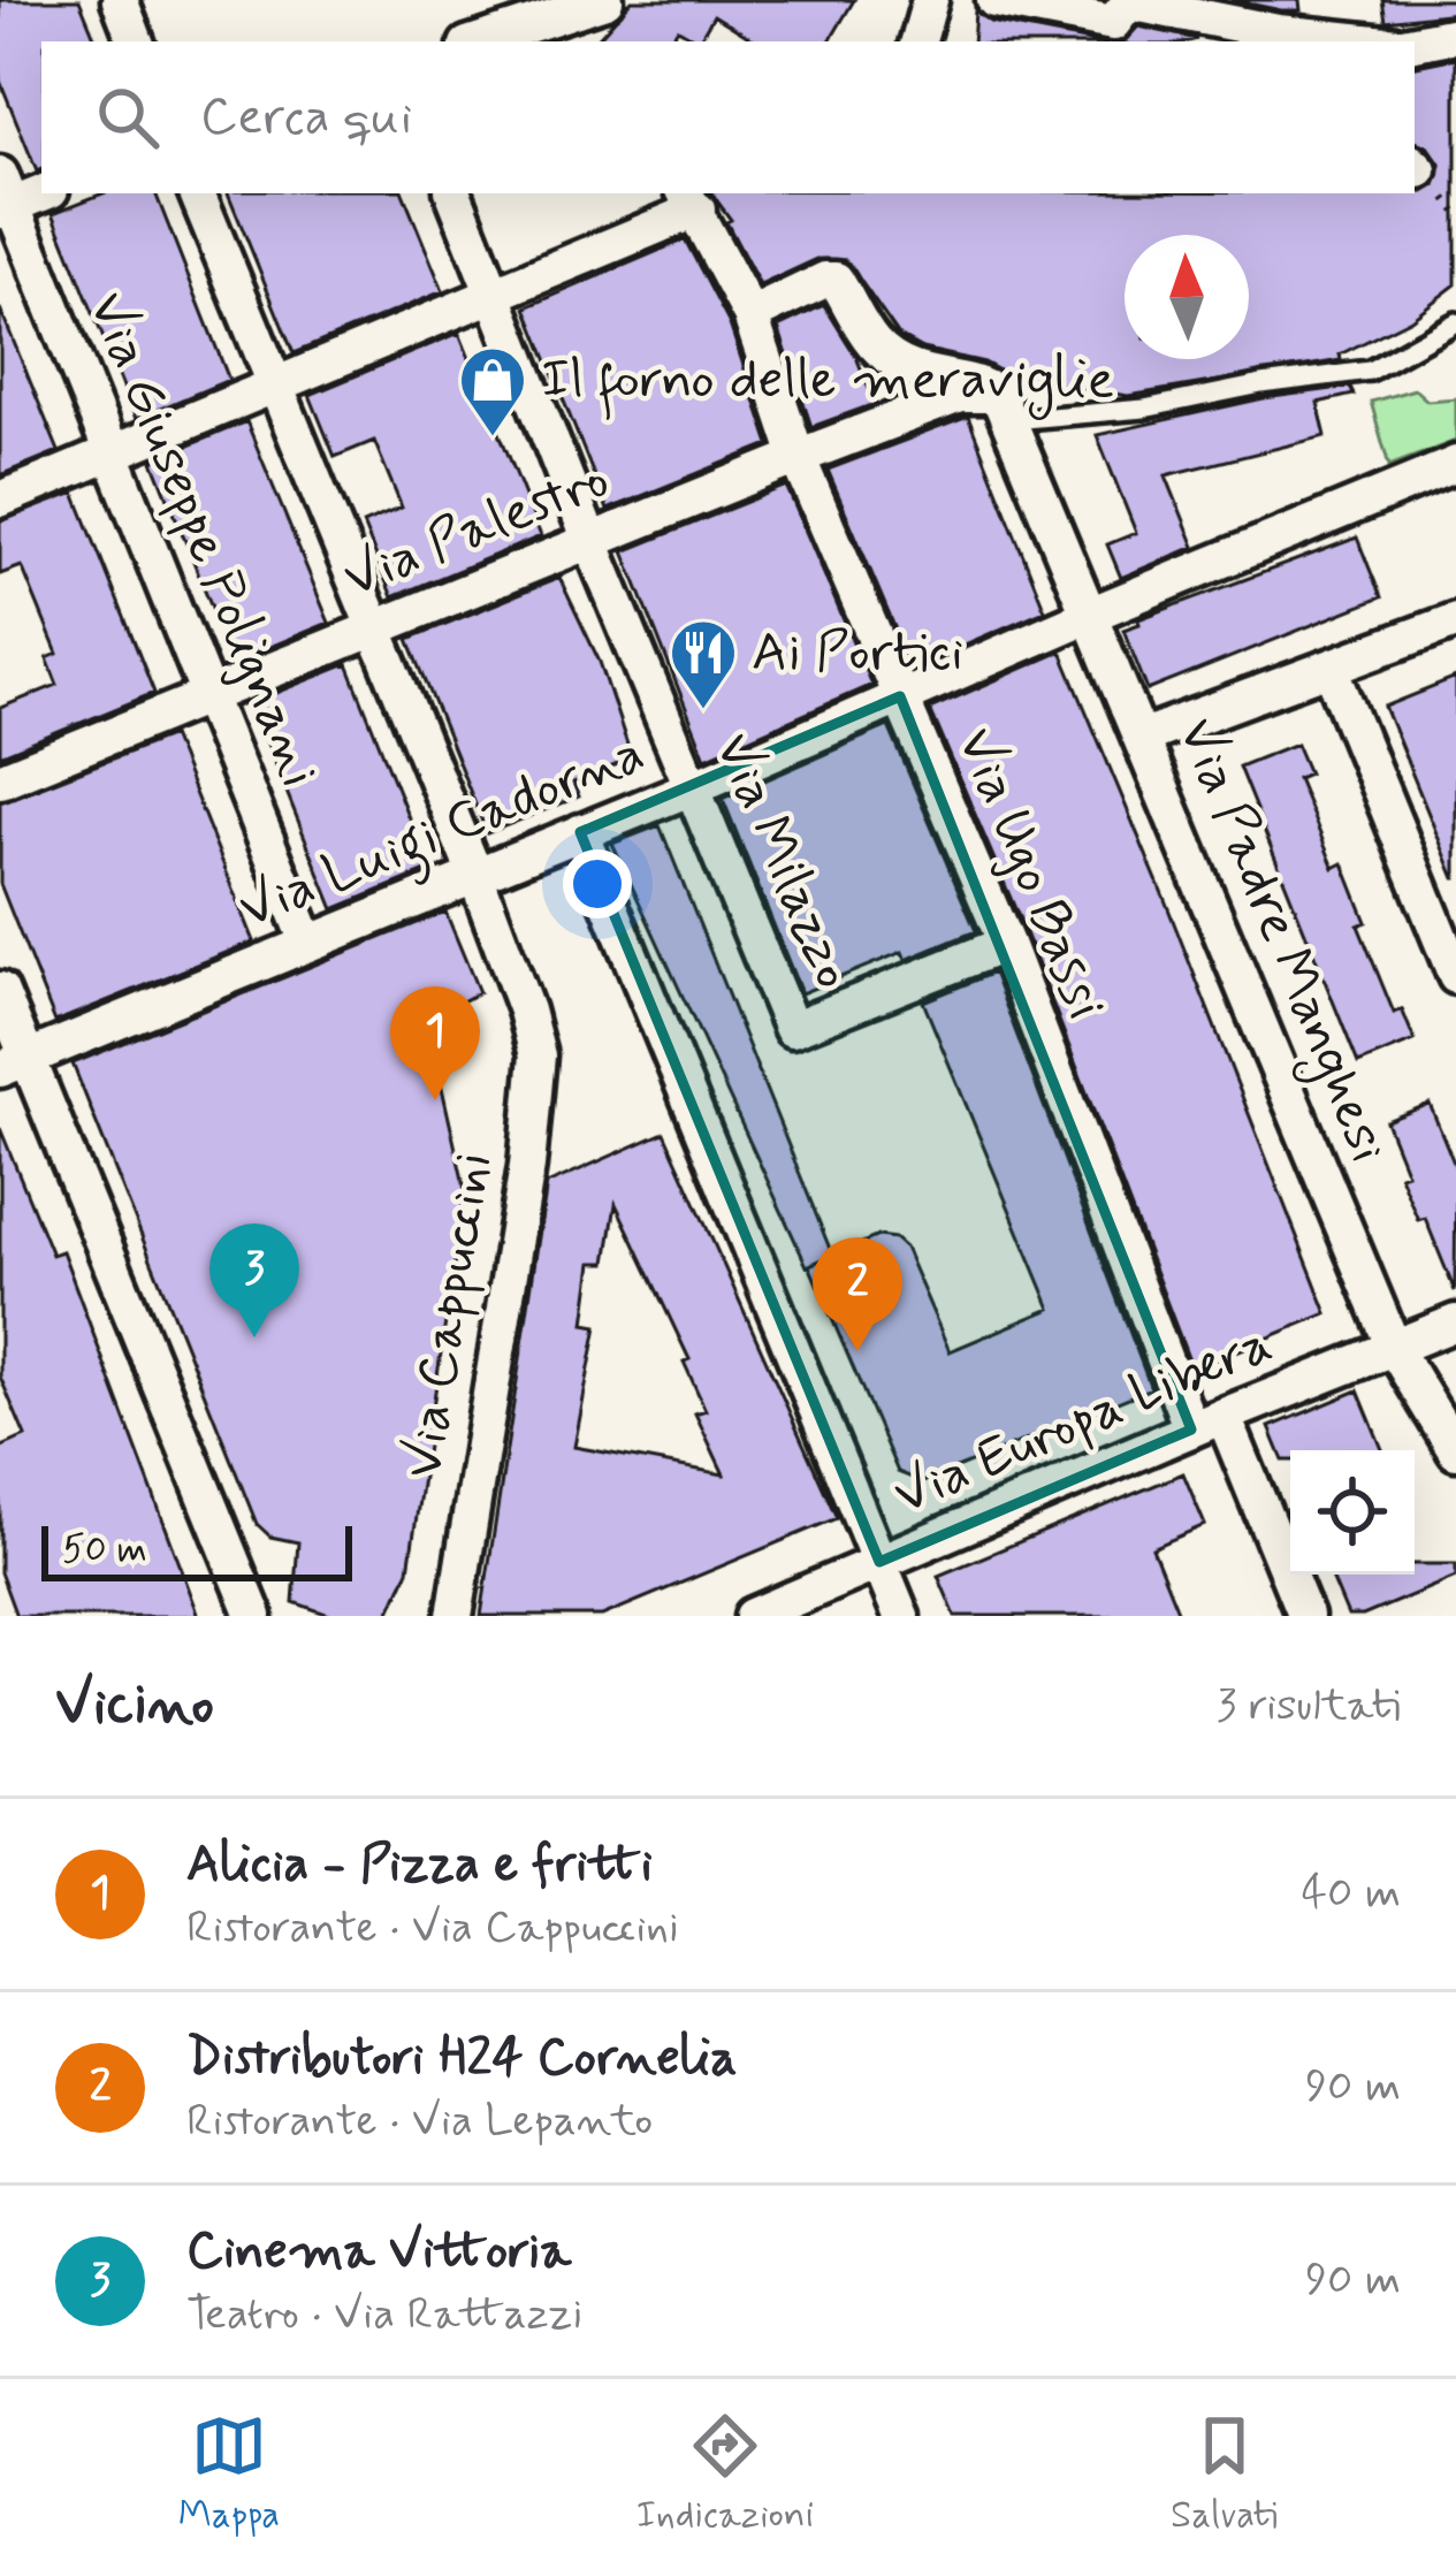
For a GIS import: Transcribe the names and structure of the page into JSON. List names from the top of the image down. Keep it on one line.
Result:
{"streets":{"street":["Via Palestro","Via Giuseppe Polignani","Via Luigi Cadorna","Via Milazzo","Via Ugo Bassi","Via Padre Manghesi","Via Cappuccini","Via Europa Libera"]},"crossings":[["Via Palestro","Via Giuseppe Polignani"],["Via Palestro","Via Milazzo"],["Via Palestro","Via Ugo Bassi"],["Via Palestro","Via Padre Manghesi"],["Via Palestro","Via Cappuccini"],["Via Giuseppe Polignani","Via Luigi Cadorna"],["Via Luigi Cadorna","Via Milazzo"],["Via Luigi Cadorna","Via Ugo Bassi"],["Via Luigi Cadorna","Via Padre Manghesi"],["Via Luigi Cadorna","Via Cappuccini"],["Via Milazzo","Via Ugo Bassi"],["Via Ugo Bassi","Via Europa Libera"],["Via Padre Manghesi","Via Europa Libera"]],"places":{"shop":["Il forno delle meraviglie"],"restaurant":["Ai Portici"]},"scale_bar":"50 m","north":"top","page":{"search":"Cerca qui","pins":["1","3","2"],"scale":"50 m","heading":["Vicino","3 risultati"],"list":[{"mark":"1","name":"Alicia - Pizza e fritti","note":"Ristorante · Via Cappuccini","value":"40 m"},{"mark":"2","name":"Distributori H24 Cornelia","note":"Ristorante · Via Lepanto","value":"90 m"},{"mark":"3","name":"Cinema Vittoria","note":"Teatro · Via Rattazzi","value":"90 m"}],"nav":["Mappa","Indicazioni","Salvati"]}}
